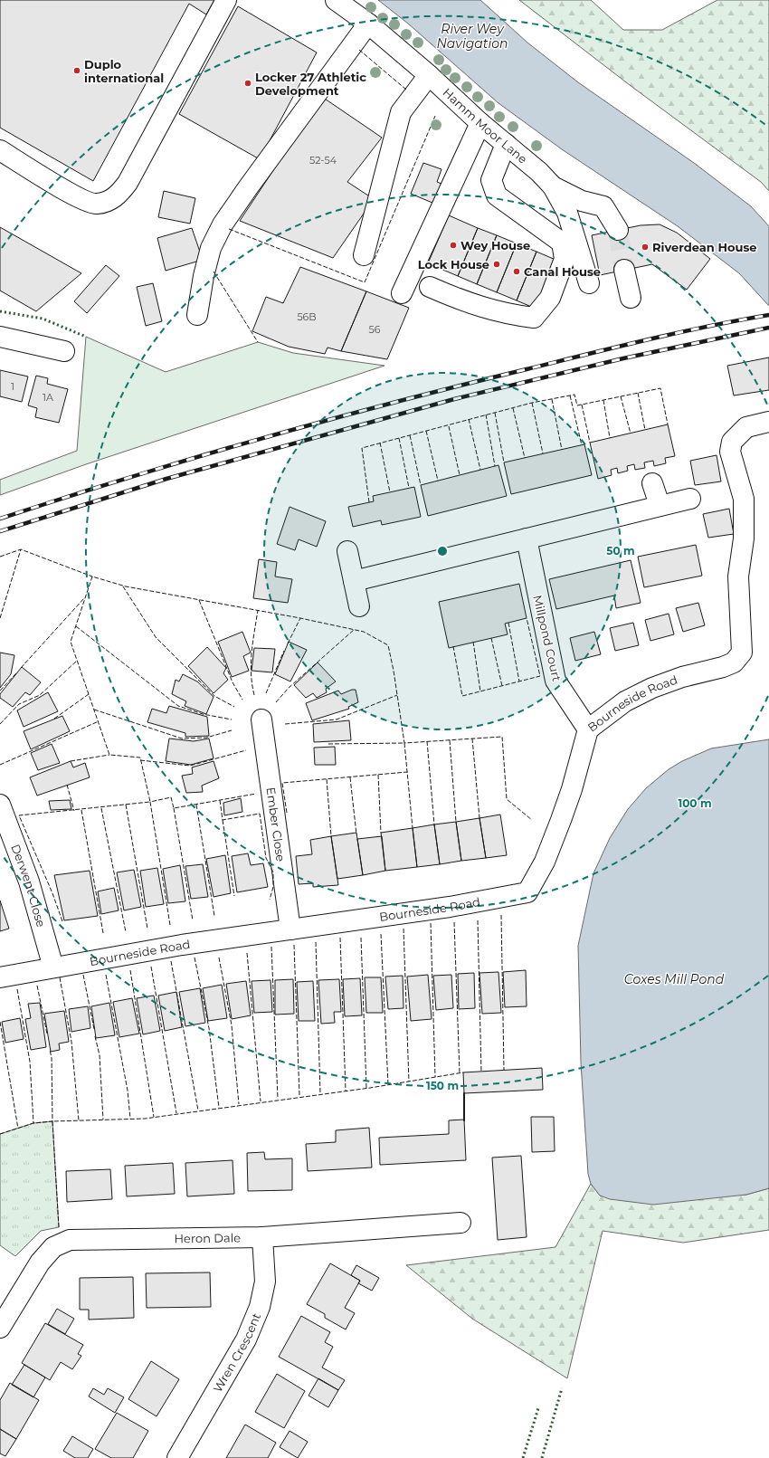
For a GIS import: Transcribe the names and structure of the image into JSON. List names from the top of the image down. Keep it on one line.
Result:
{"streets":{"street":["Hamm Moor Lane","Millpond Court","Bourneside Road","Ember Close","Derwent Close","Heron Dale","Wren Crescent"]},"crossings":[["Millpond Court","Bourneside Road"],["Bourneside Road","Ember Close"],["Bourneside Road","Derwent Close"],["Heron Dale","Wren Crescent"]],"water":["River Wey Navigation","Coxes Mill Pond"],"places":["Duplo international","Locker 27 Athletic Development","Wey House","Riverdean House","Lock House","Canal House"],"house_numbers":["52-54","56B","56","1","1A"],"rings":["50 m","100 m","150 m"]}
